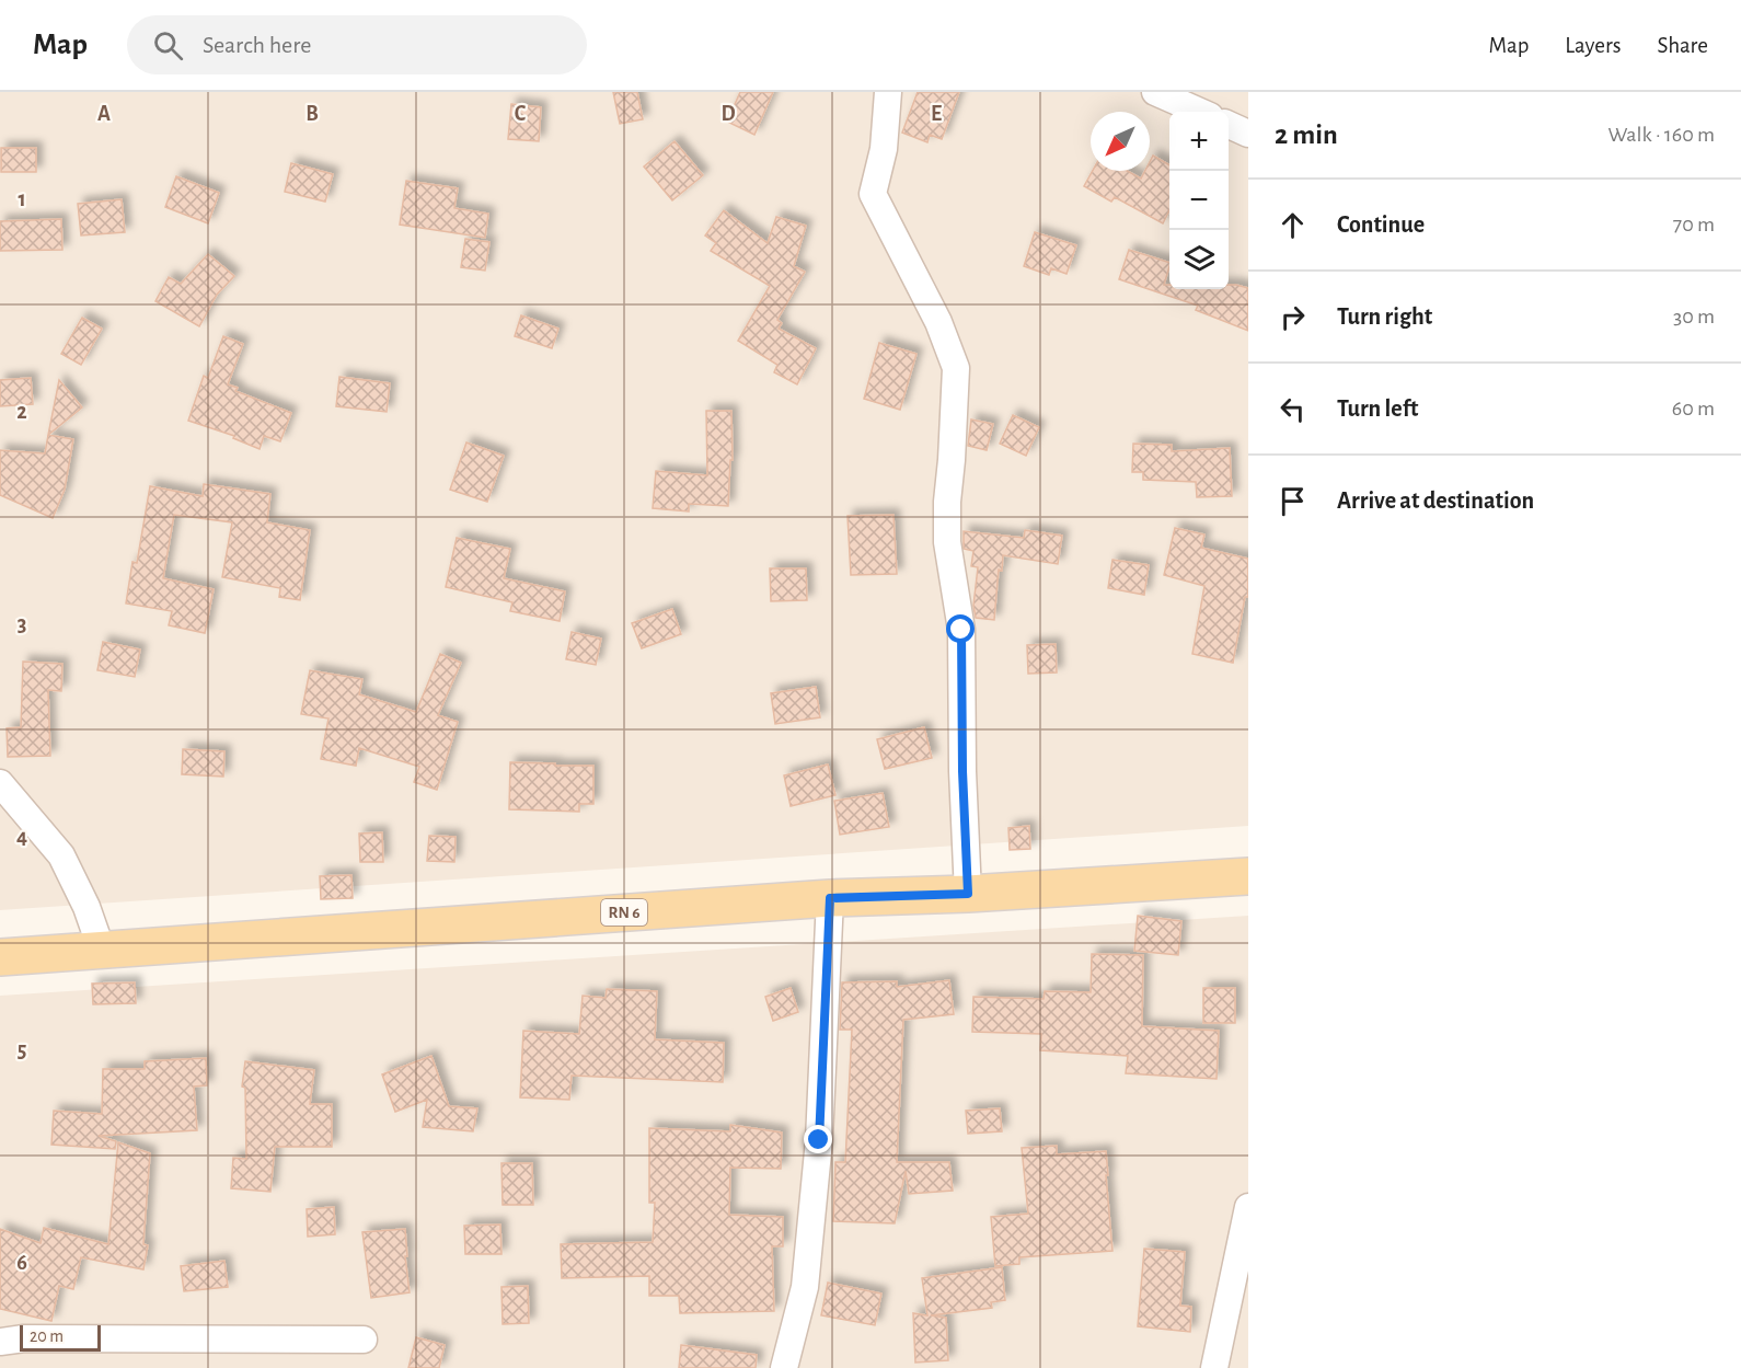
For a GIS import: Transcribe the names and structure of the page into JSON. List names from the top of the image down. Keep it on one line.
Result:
{"streets":{"main road":["RN 6"]},"scale_bar":"20 m","north":"bottom left","page":{"header":"Map","search":"Search here","nav":["Map","Layers","Share"],"heading":["2 min","Walk · 160 m"],"map_buttons":["+","−"],"list":[["Continue","70 m"],["Turn right","30 m"],["Turn left","60 m"],"Arrive at destination"],"scale":"20 m"},"grid":{"columns":["A","B","C","D","E"],"rows":["1","2","3","4","5","6"]}}
